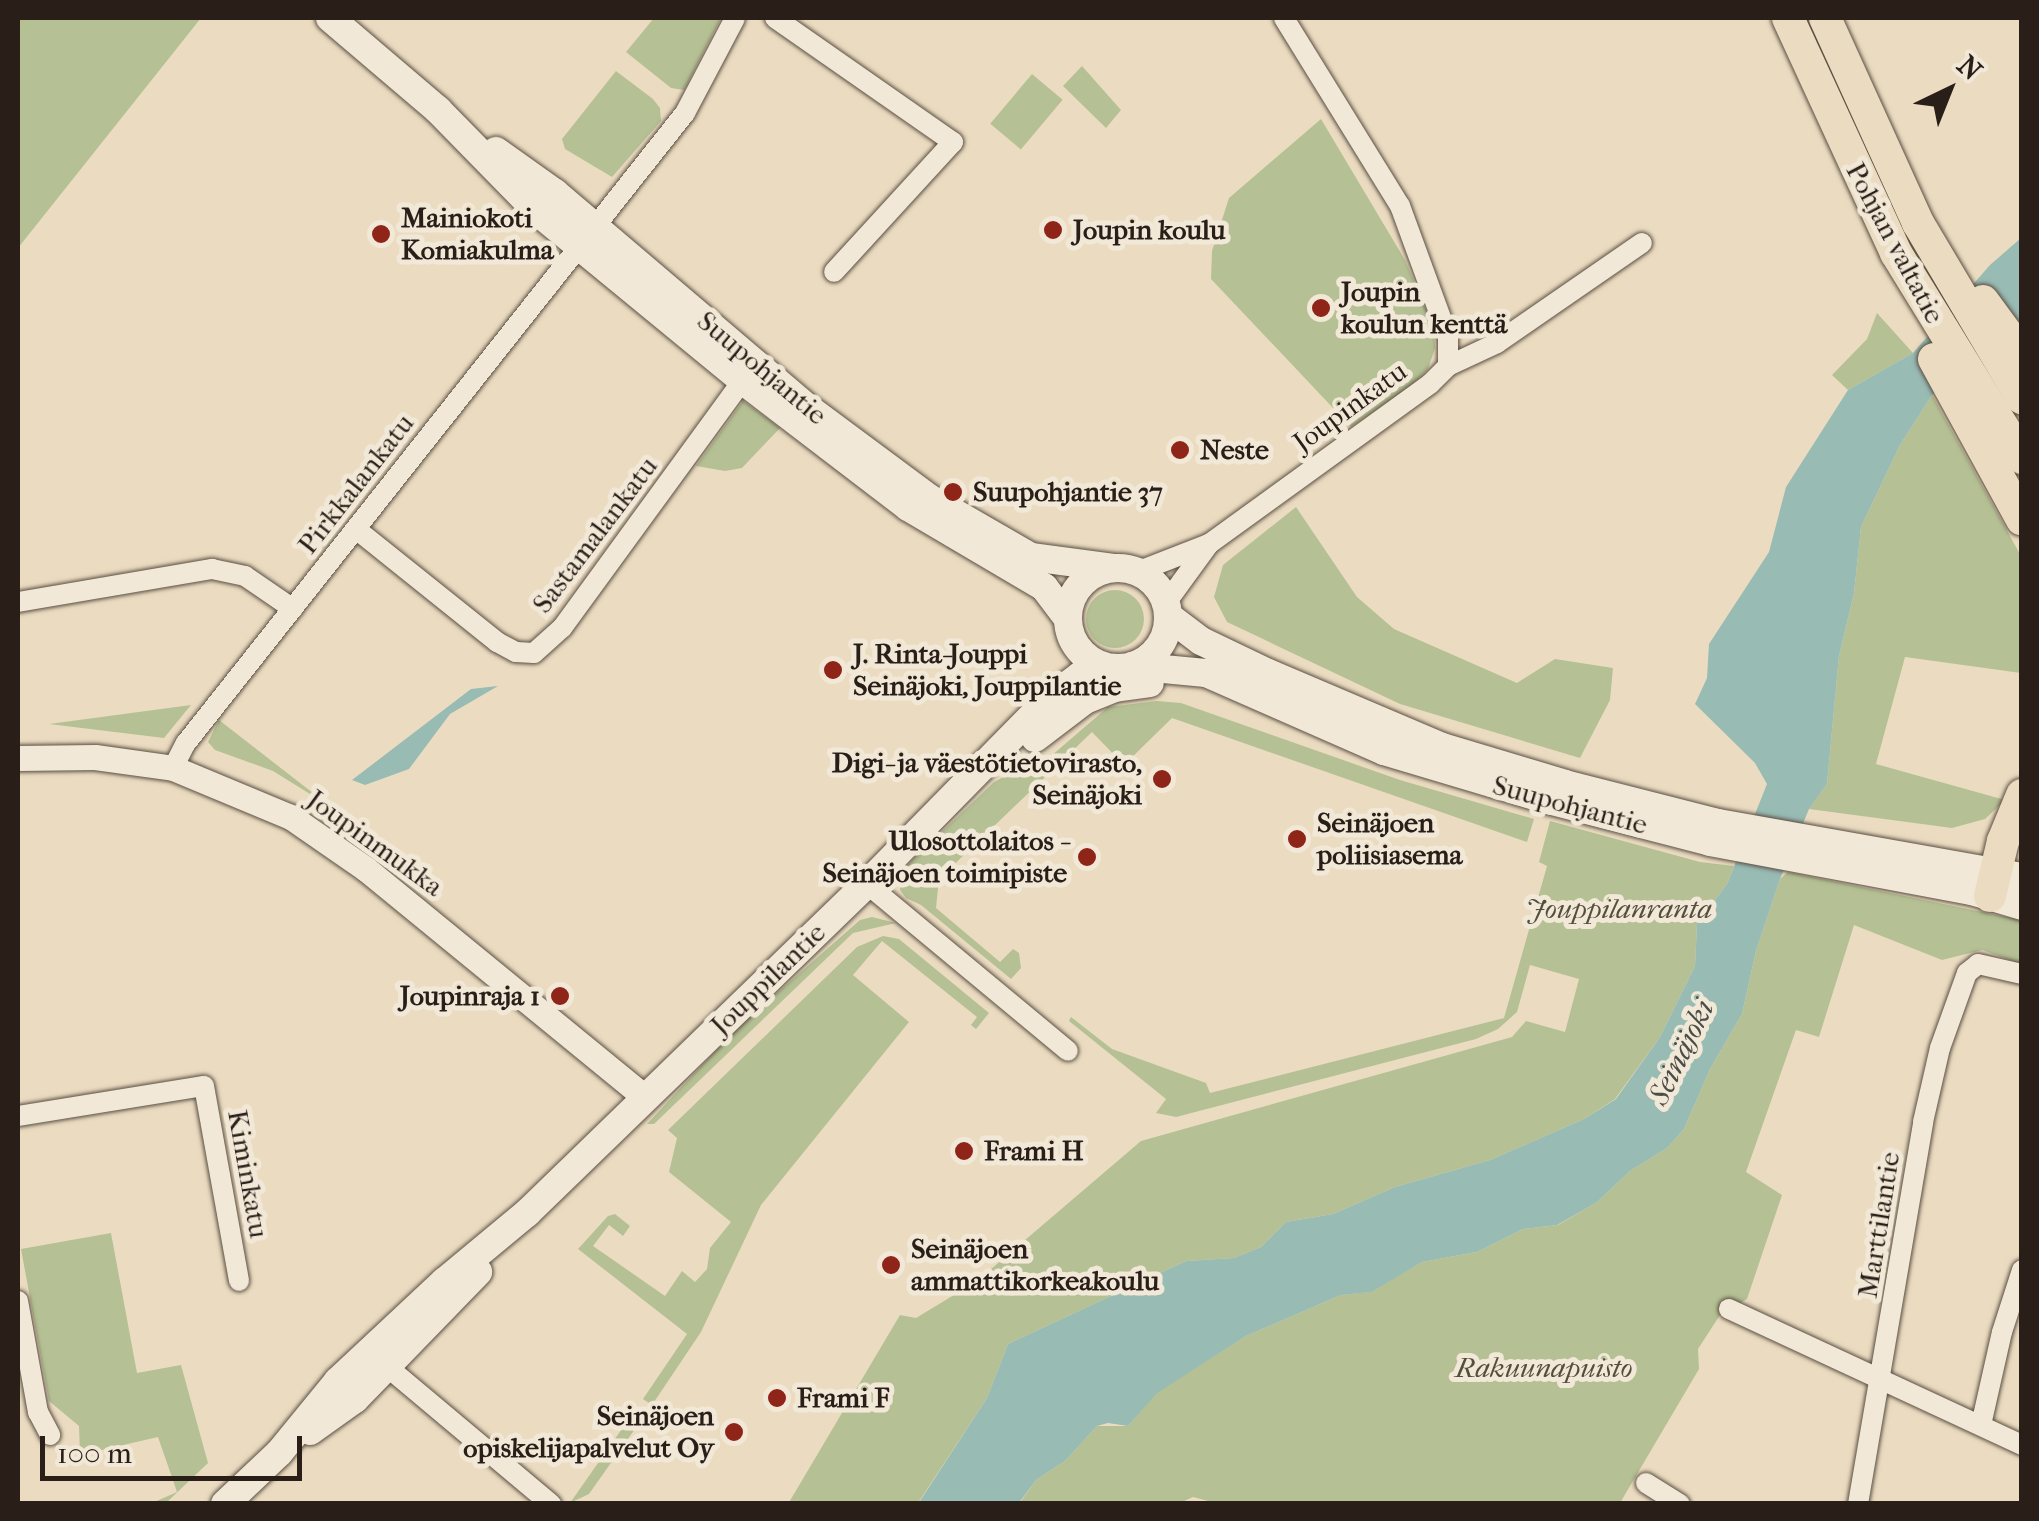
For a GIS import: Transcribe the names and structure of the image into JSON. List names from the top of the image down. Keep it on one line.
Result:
{"streets":{"highway":["Pohjan valtatie"],"main road":["Suupohjantie","Jouppilantie"],"street":["Joupinkatu","Pirkkalankatu","Sastamalankatu","Joupinmukka","Kiminkatu","Marttilantie"]},"crossings":[["Suupohjantie","Joupinkatu"],["Suupohjantie","Pirkkalankatu"],["Suupohjantie","Sastamalankatu"],["Suupohjantie","Jouppilantie"],["Joupinkatu","Jouppilantie"],["Pirkkalankatu","Sastamalankatu"],["Pirkkalankatu","Joupinmukka"],["Joupinmukka","Jouppilantie"]],"water":["Seinäjoki"],"parks":["Jouppilanranta","Rakuunapuisto"],"places":["Joupin koulu","Mainiokoti Komiakulma","Joupin koulun kenttä","Neste","Suupohjantie 37","J. Rinta-Jouppi Seinäjoki, Jouppilantie","Digi- ja väestötietovirasto, Seinäjoki","Seinäjoen poliisiasema","Ulosottolaitos - Seinäjoen toimipiste","Joupinraja 1","Frami H","Seinäjoen ammattikorkeakoulu","Frami F","Seinäjoen opiskelijapalvelut Oy"],"scale_bar":"100 m","north":"top right"}
